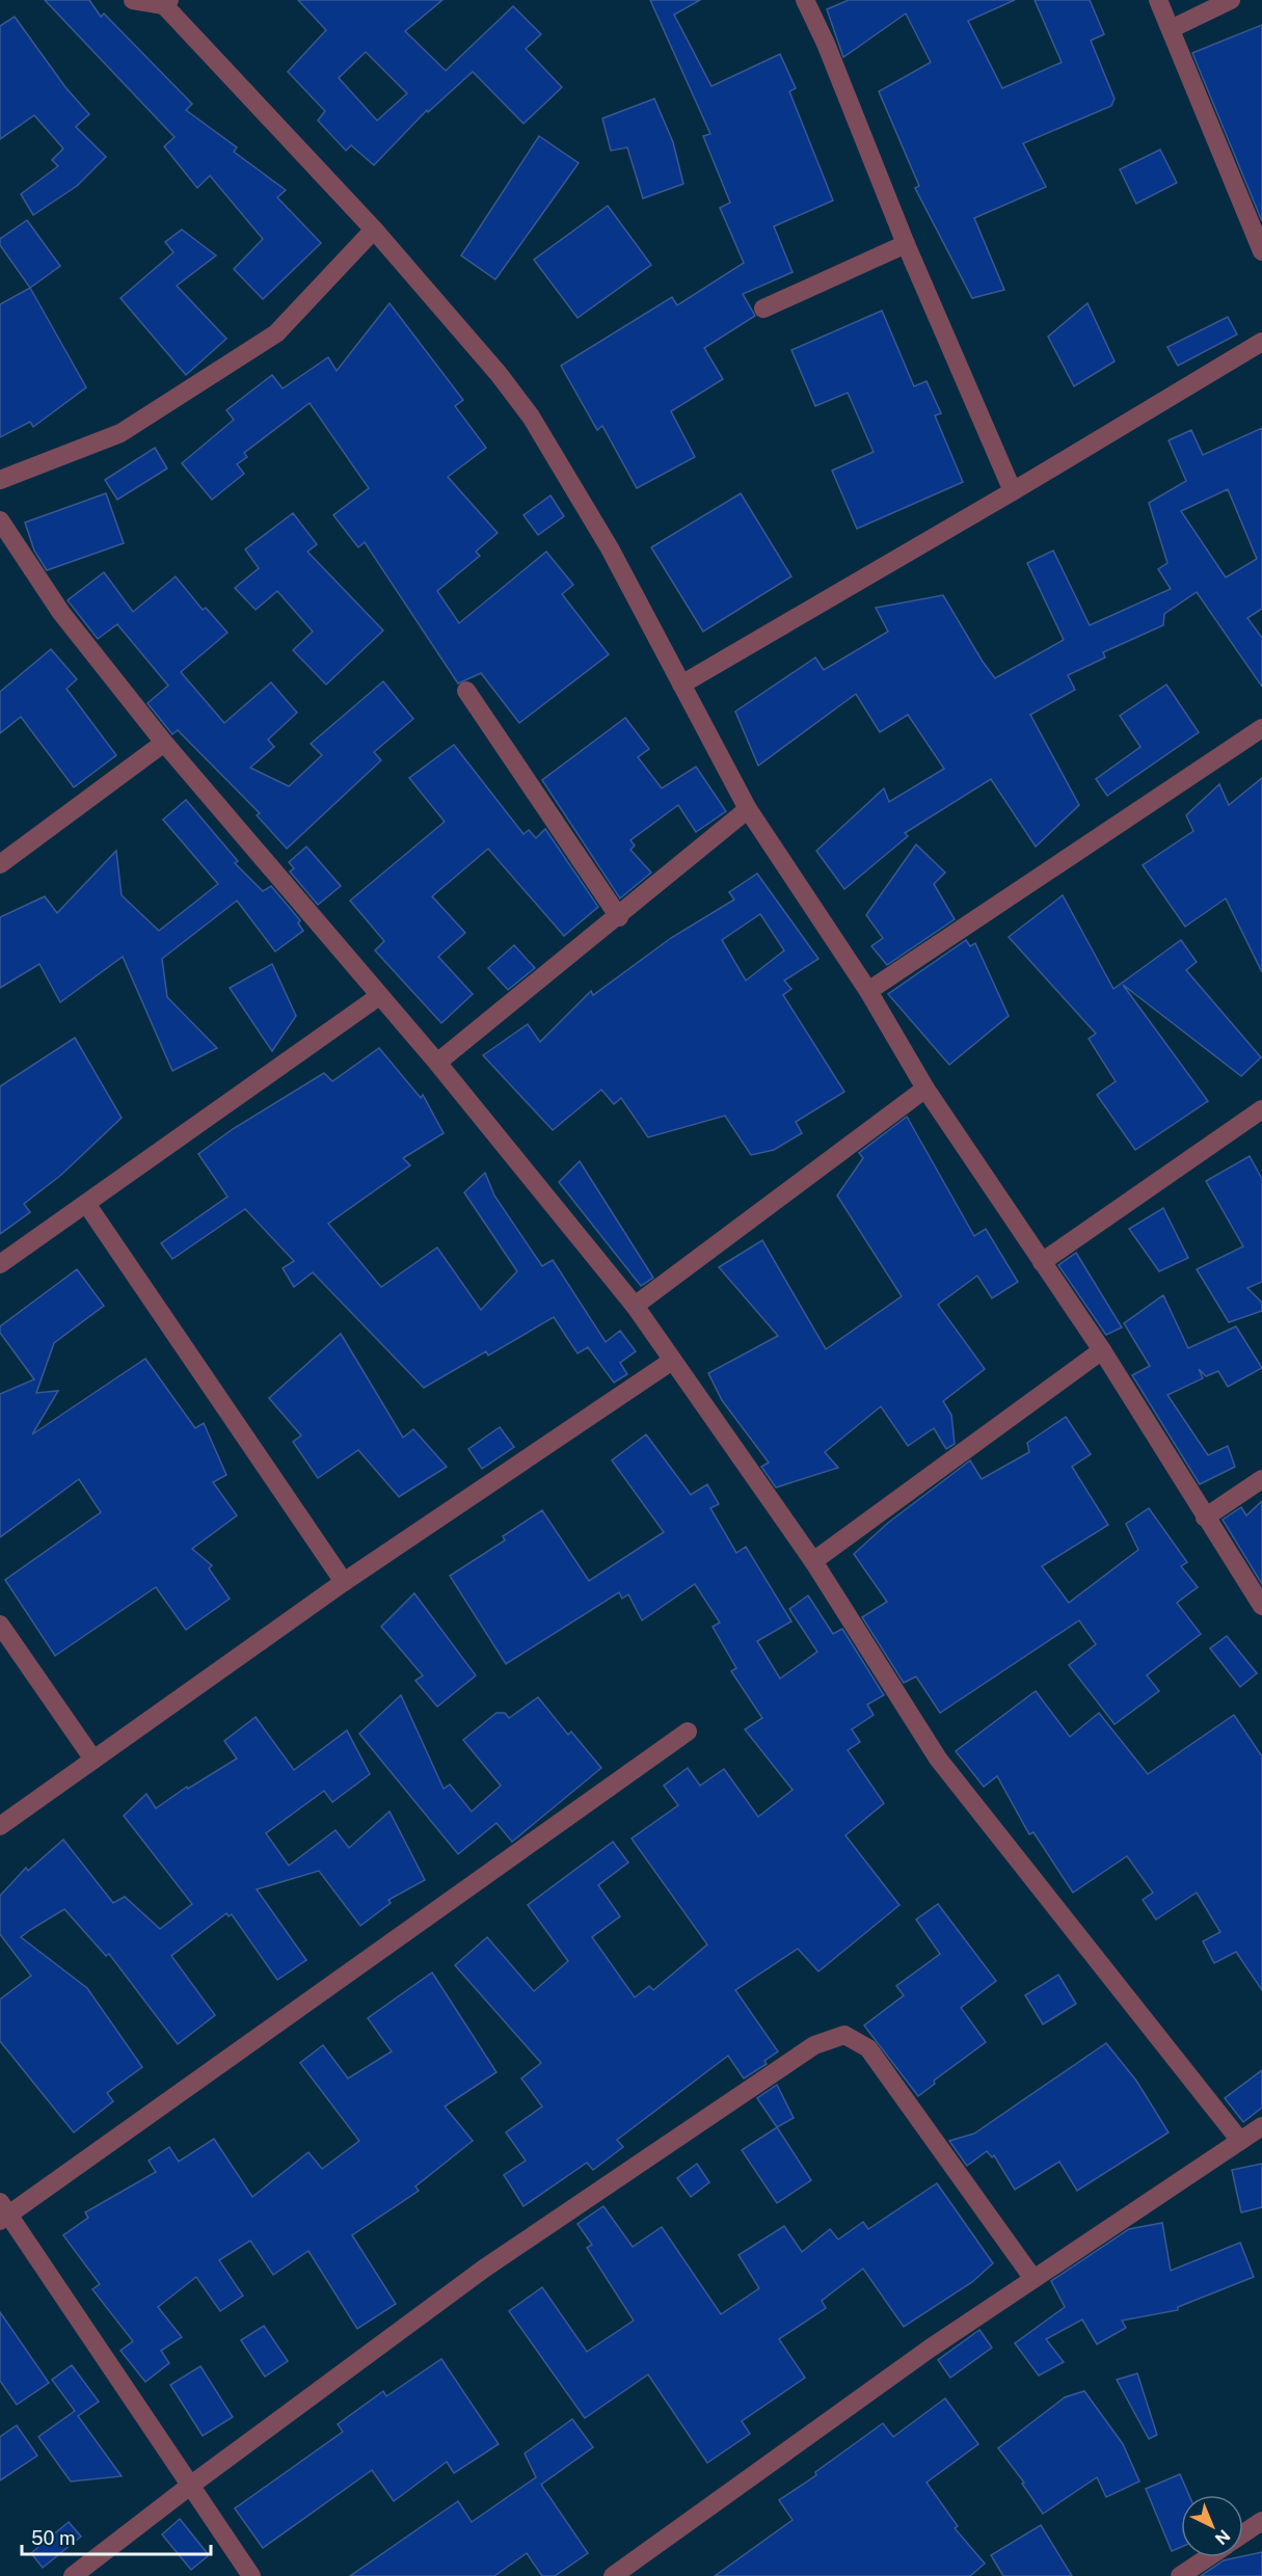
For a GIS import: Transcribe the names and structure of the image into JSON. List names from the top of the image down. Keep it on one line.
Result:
{"scale_bar":"50 m","north":"bottom right"}
